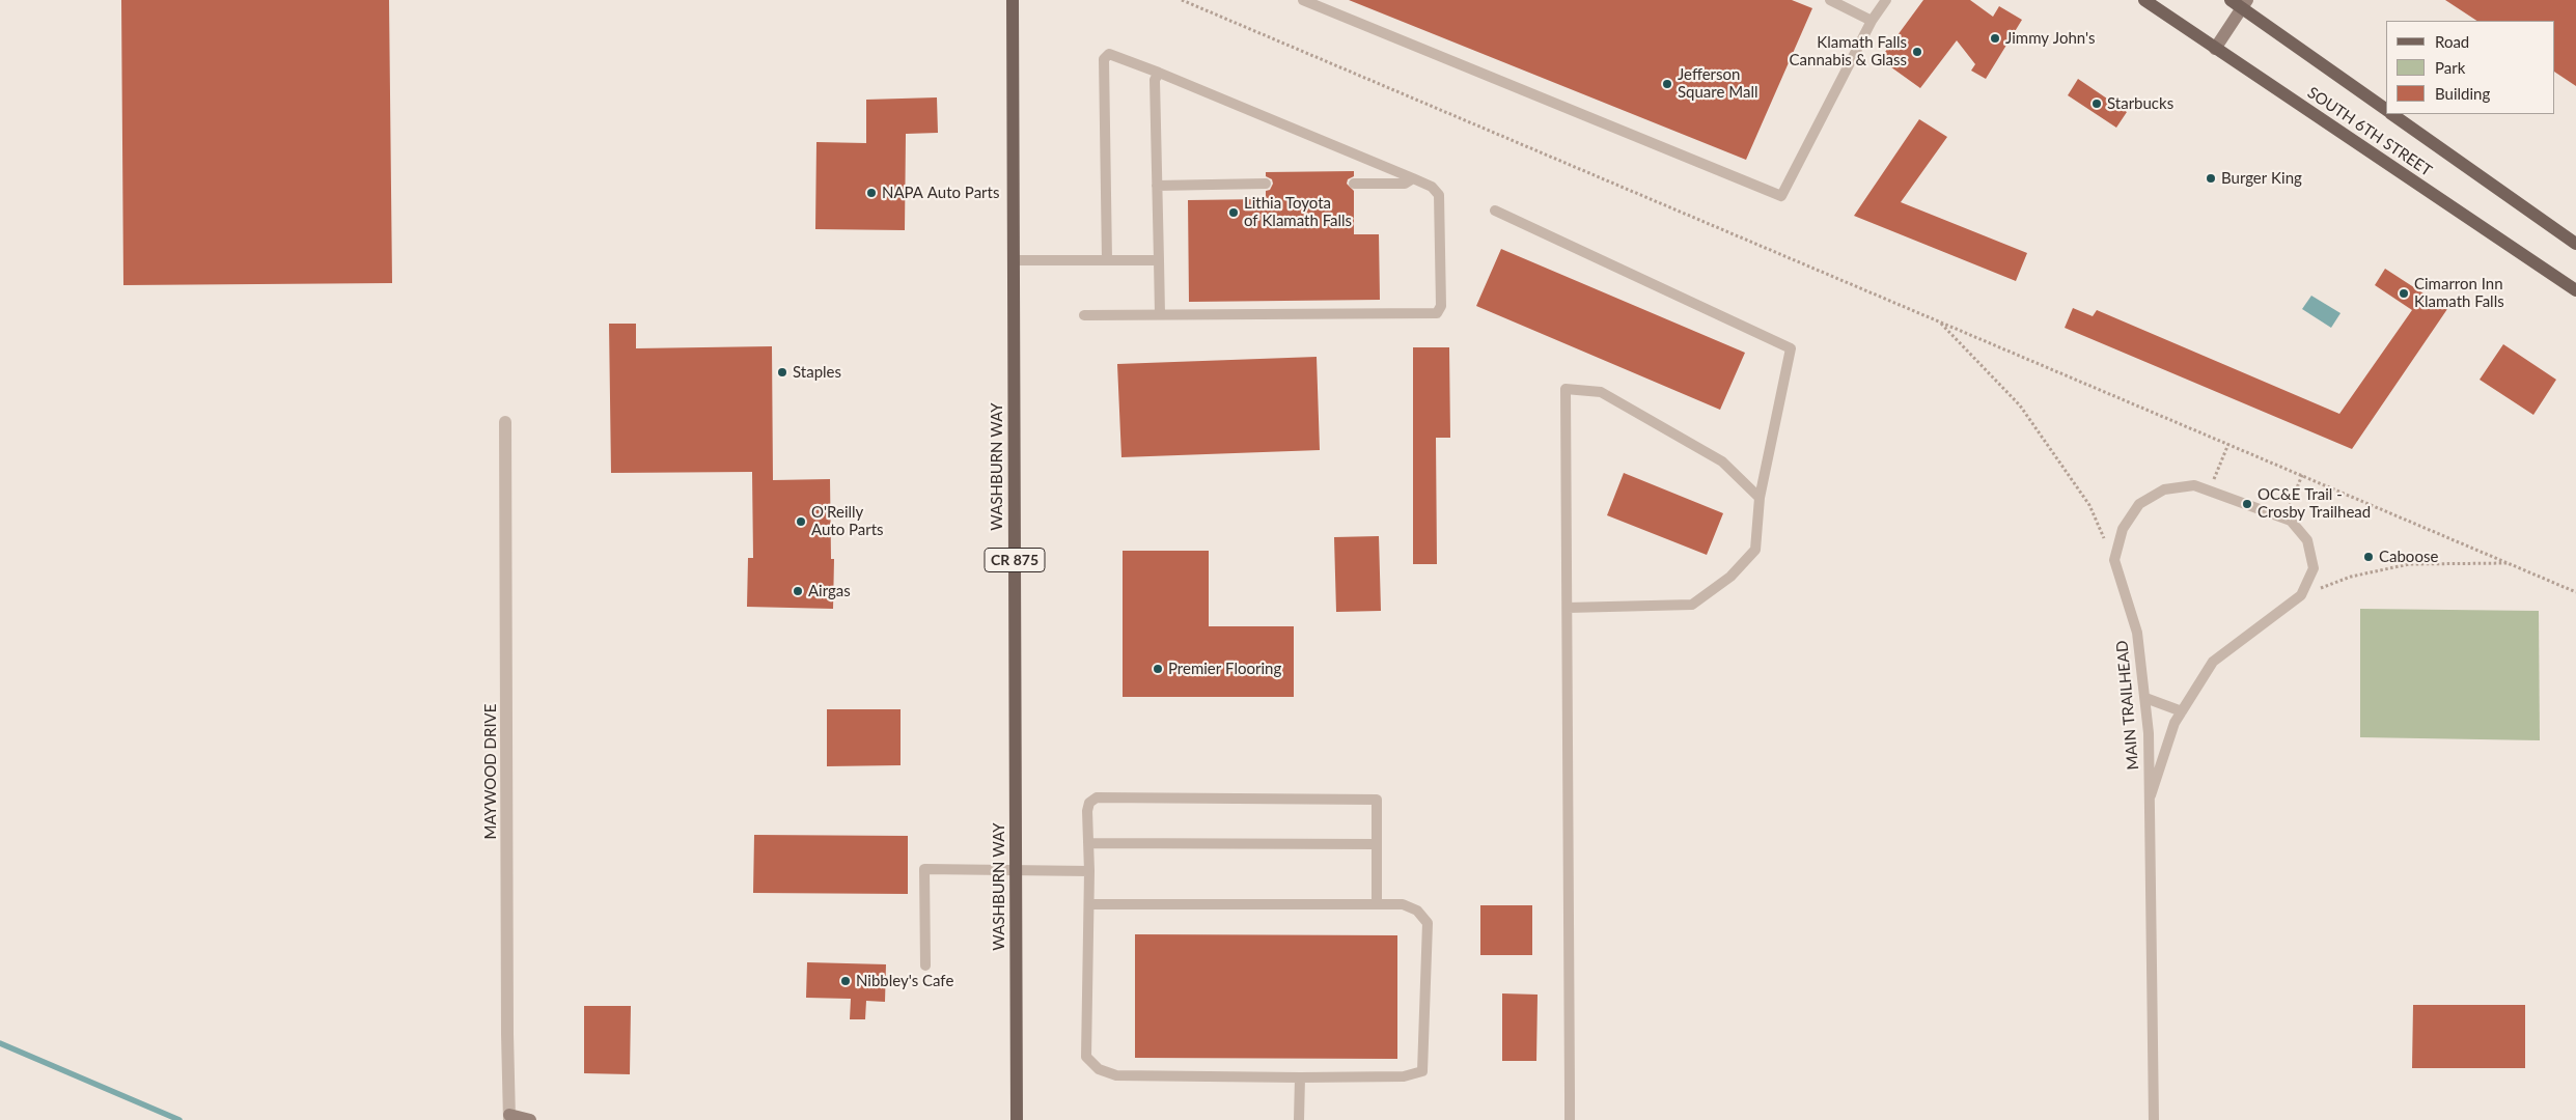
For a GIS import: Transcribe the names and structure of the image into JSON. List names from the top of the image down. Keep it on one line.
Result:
{"streets":{"main road":["SOUTH 6TH STREET","WASHBURN WAY","CR 875"],"street":["MAYWOOD DRIVE"],"lane":["MAIN TRAILHEAD"]},"places":["Jimmy John's","Klamath Falls Cannabis & Glass","Jefferson Square Mall","Starbucks","Burger King","NAPA Auto Parts","Lithia Toyota of Klamath Falls","Cimarron Inn Klamath Falls","Staples","OC&E Trail - Crosby Trailhead","O'Reilly Auto Parts","Caboose","Airgas","Premier Flooring","Nibbley's Cafe"],"legend":["Road","Park","Building"]}
